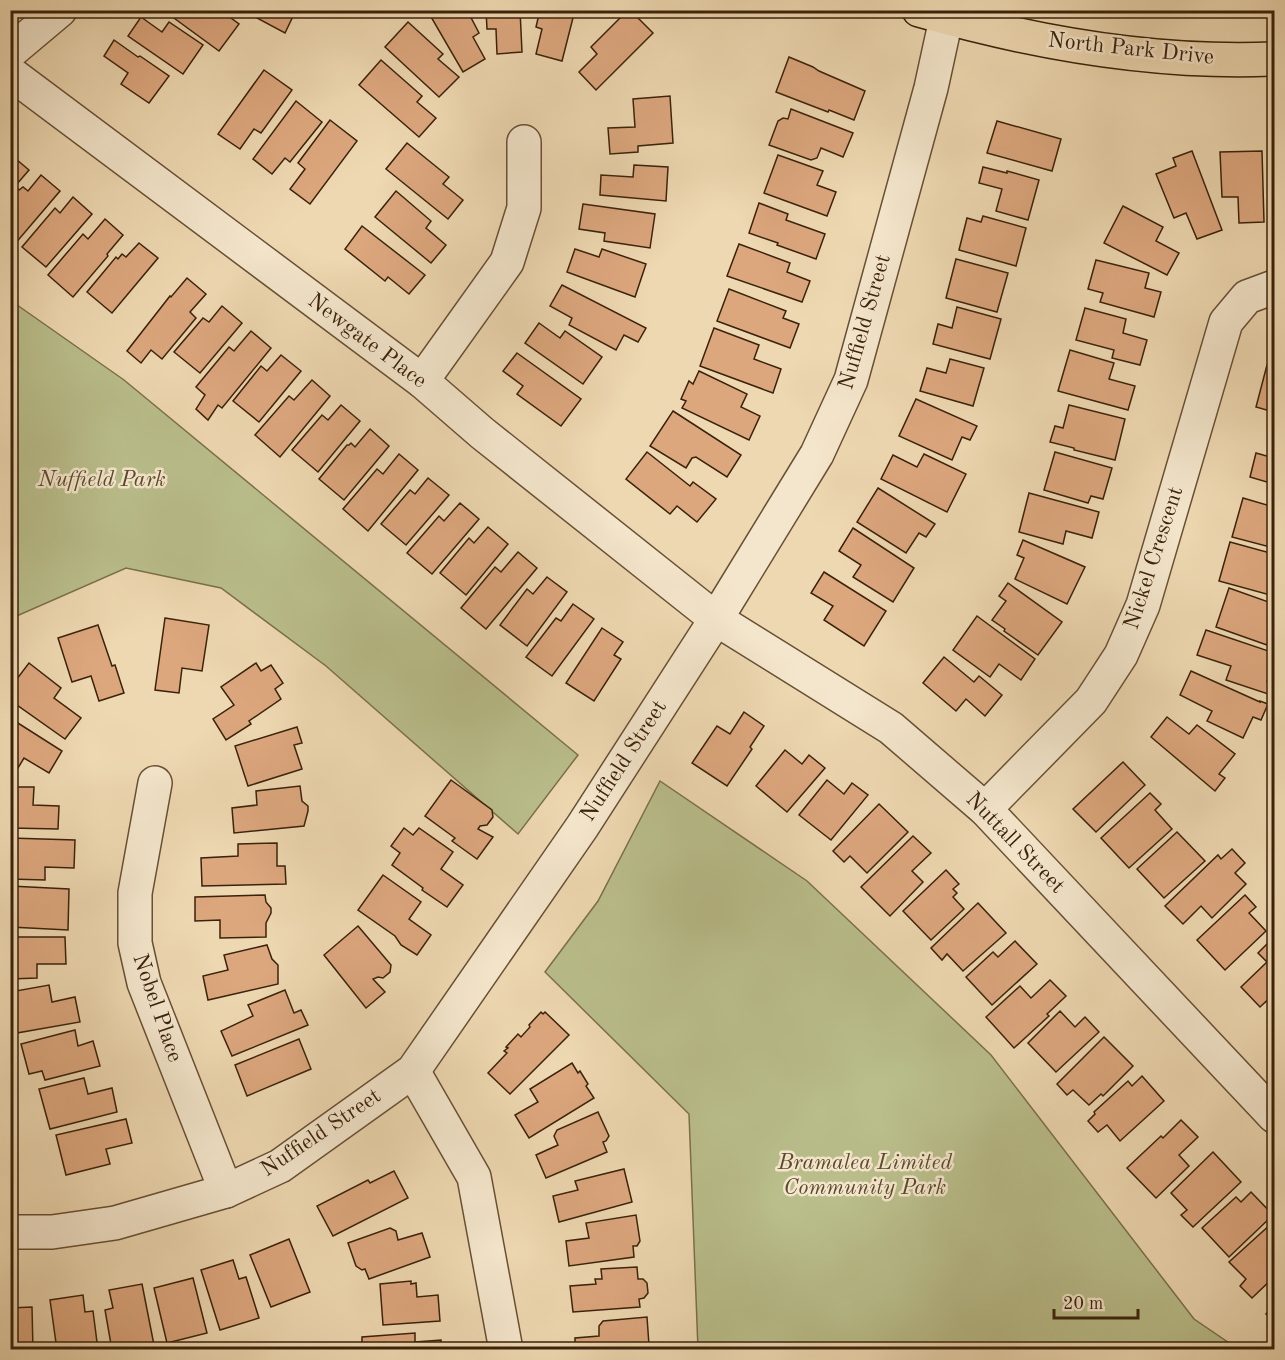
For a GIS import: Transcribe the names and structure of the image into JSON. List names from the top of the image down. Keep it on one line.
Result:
{"streets":{"main road":["North Park Drive"],"street":["Nuffield Street","Newgate Place","Nickel Crescent","Nuttall Street","Nobel Place"]},"crossings":[["North Park Drive","Nuffield Street"],["Nuffield Street","Newgate Place"],["Nuffield Street","Nuttall Street"],["Nuffield Street","Nobel Place"],["Newgate Place","Nuttall Street"],["Nickel Crescent","Nuttall Street"]],"parks":["Nuffield Park","Bramalea Limited Community Park"],"scale_bar":"20 m"}
